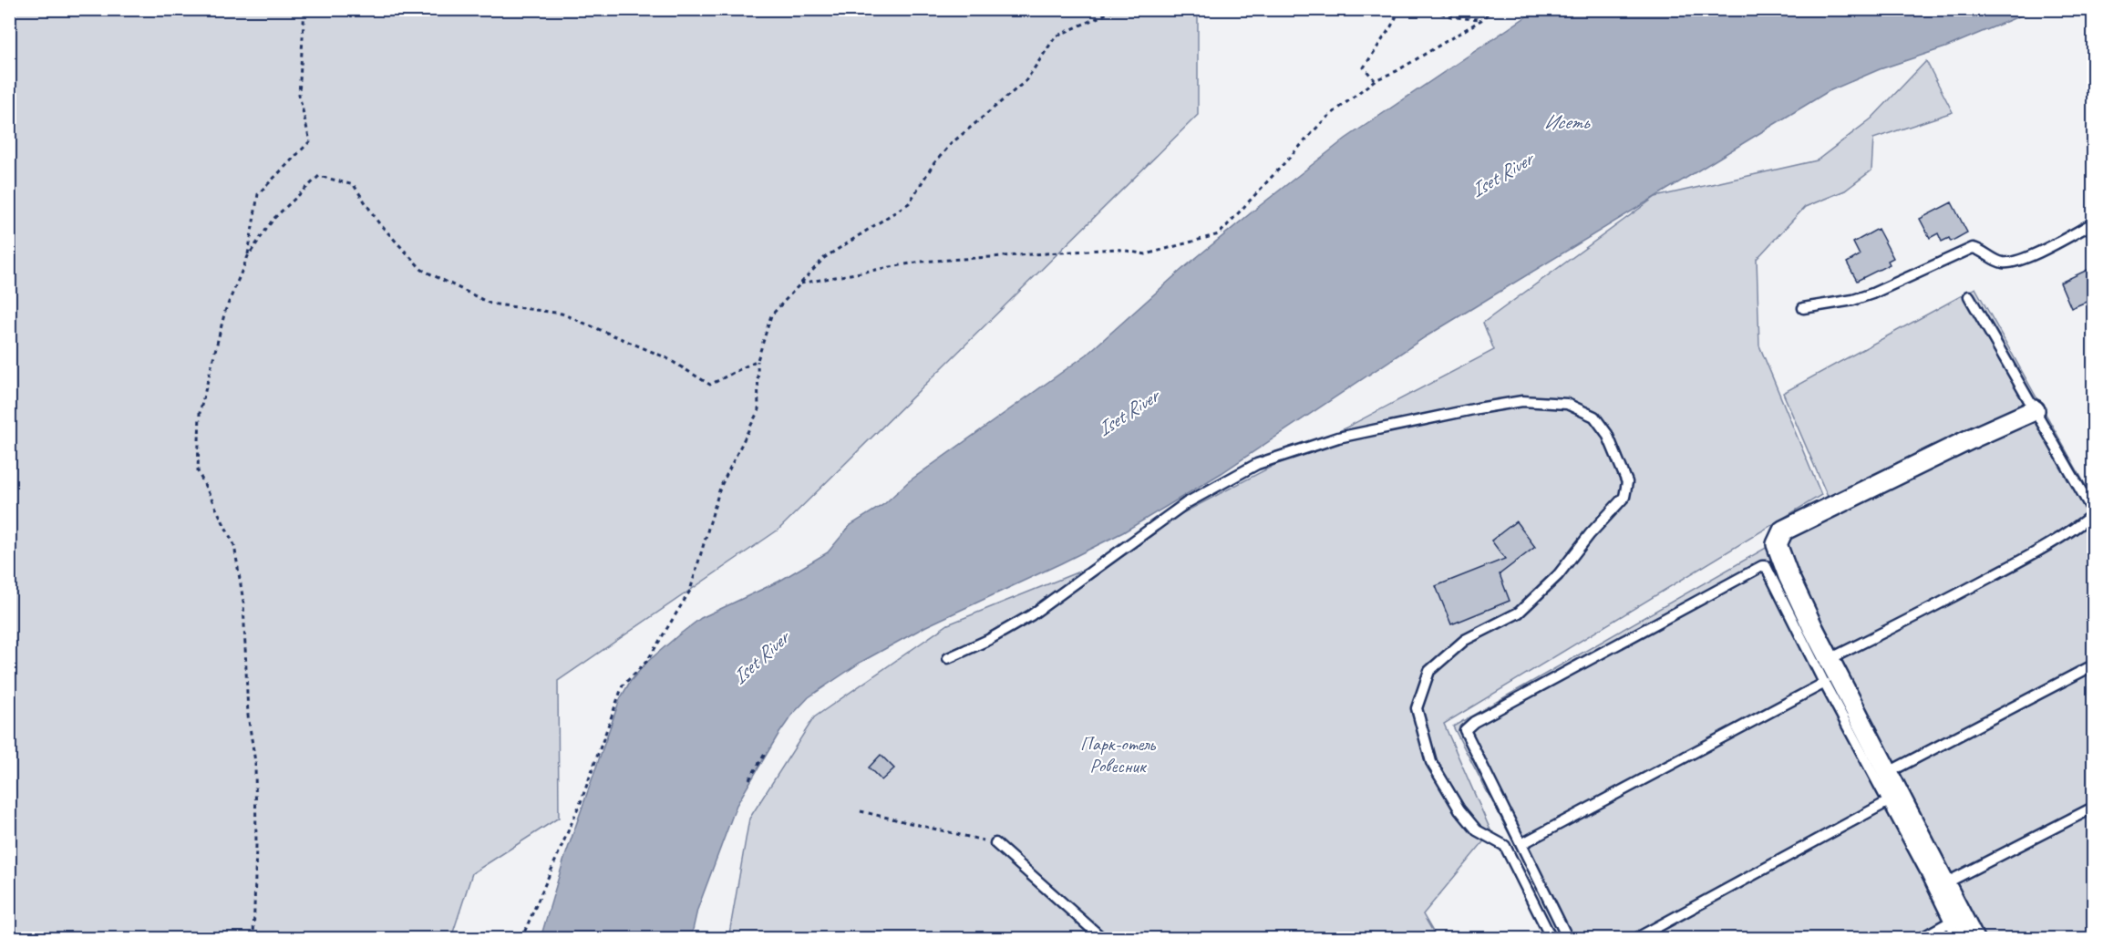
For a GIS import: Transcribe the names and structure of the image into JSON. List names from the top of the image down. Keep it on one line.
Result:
{"water":["Исеть","Iset River"],"parks":["Парк-отель Ровесник"]}
